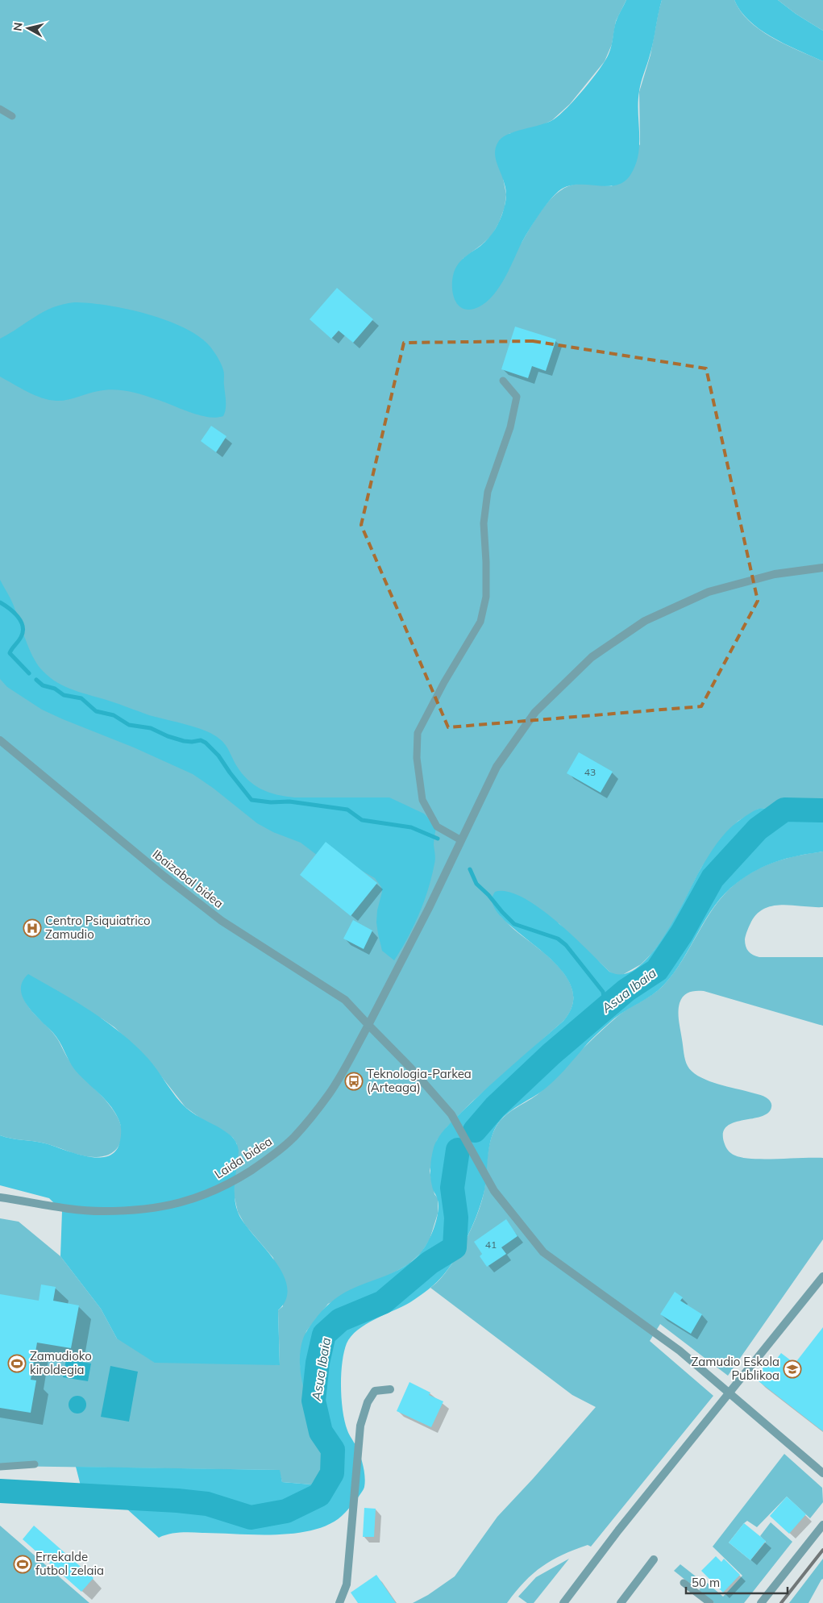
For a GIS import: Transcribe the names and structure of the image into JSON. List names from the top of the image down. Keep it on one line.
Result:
{"streets":{"street":["Ibaizabal bidea","Laida bidea"]},"crossings":[["Ibaizabal bidea","Laida bidea"]],"water":["Asua Ibaia"],"places":{"hospital":["Centro Psiquiatrico Zamudio"],"bus stop":["Teknologia-Parkea (Arteaga)"],"sports":["Zamudioko kiroldegia","Errekalde futbol zelaia"],"school or university":["Zamudio Eskola Publikoa"]},"house_numbers":["43","41"],"scale_bar":"50 m","north":"left"}
